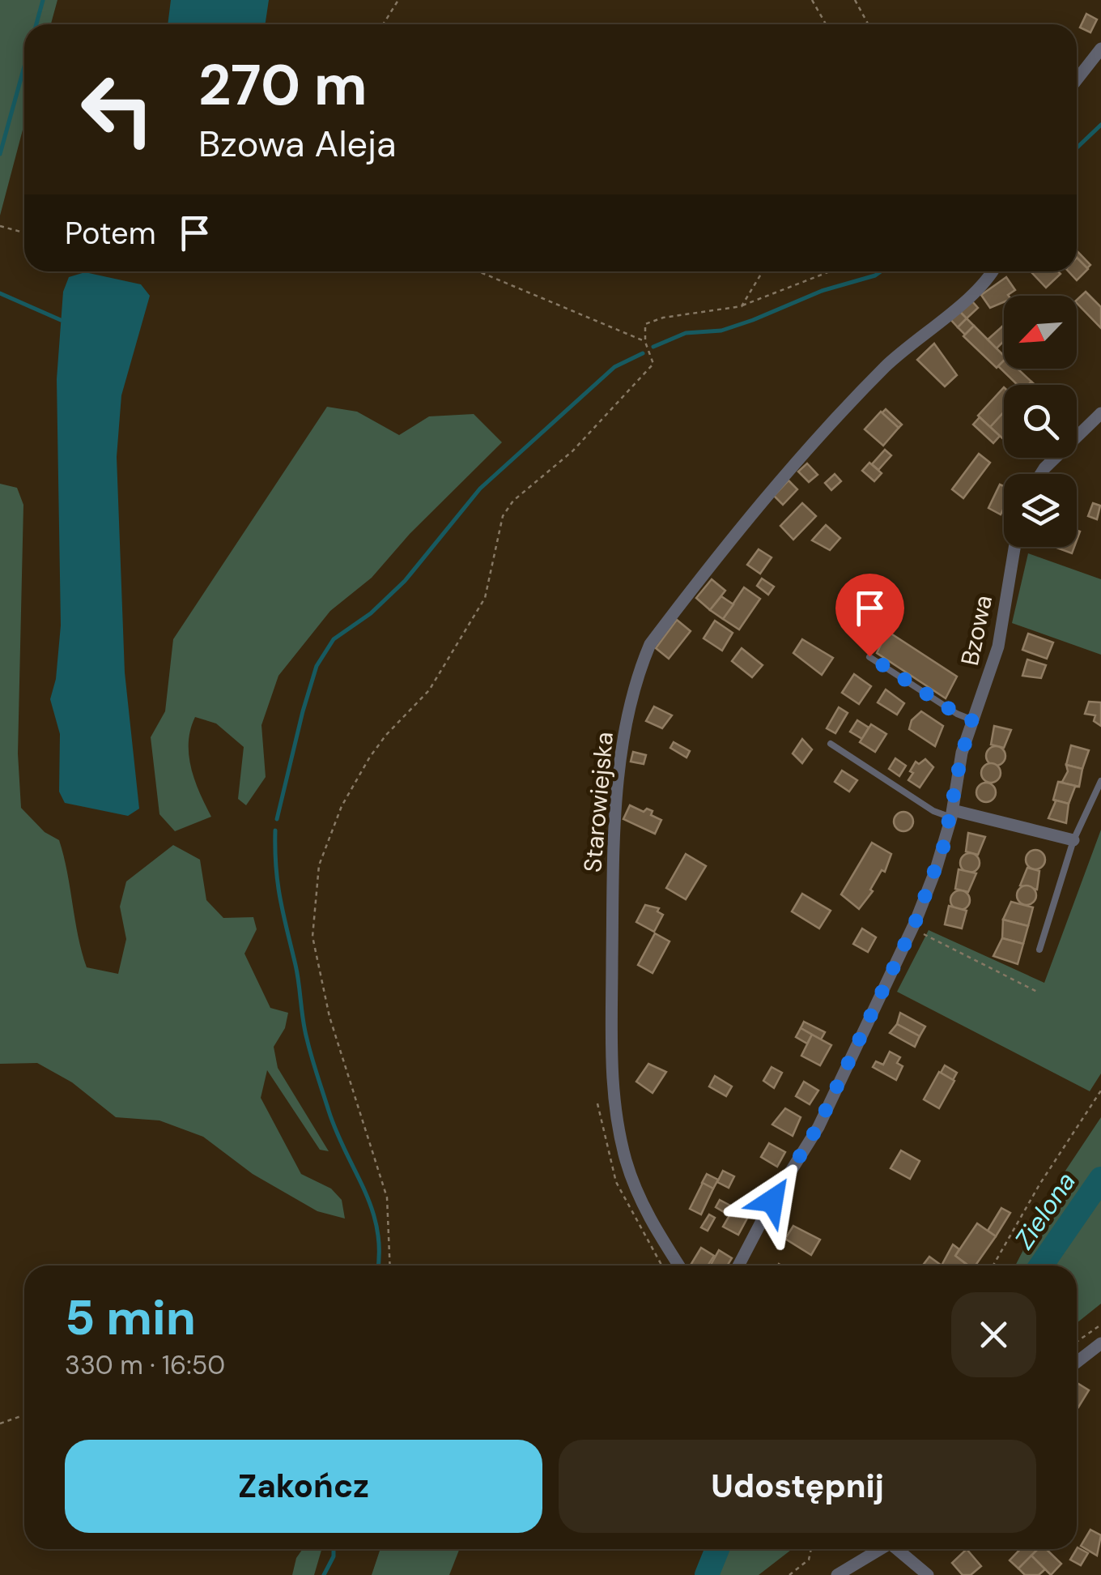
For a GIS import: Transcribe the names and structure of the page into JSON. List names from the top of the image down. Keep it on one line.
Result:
{"streets":{"street":["Bzowa","Starowiejska"]},"water":["Zielona"],"north":"bottom left","page":{"turn":["270 m","Bzowa Aleja"],"then":"Potem","heading":["5 min","330 m · 16:50"],"buttons":["Zakończ","Udostępnij"]}}
